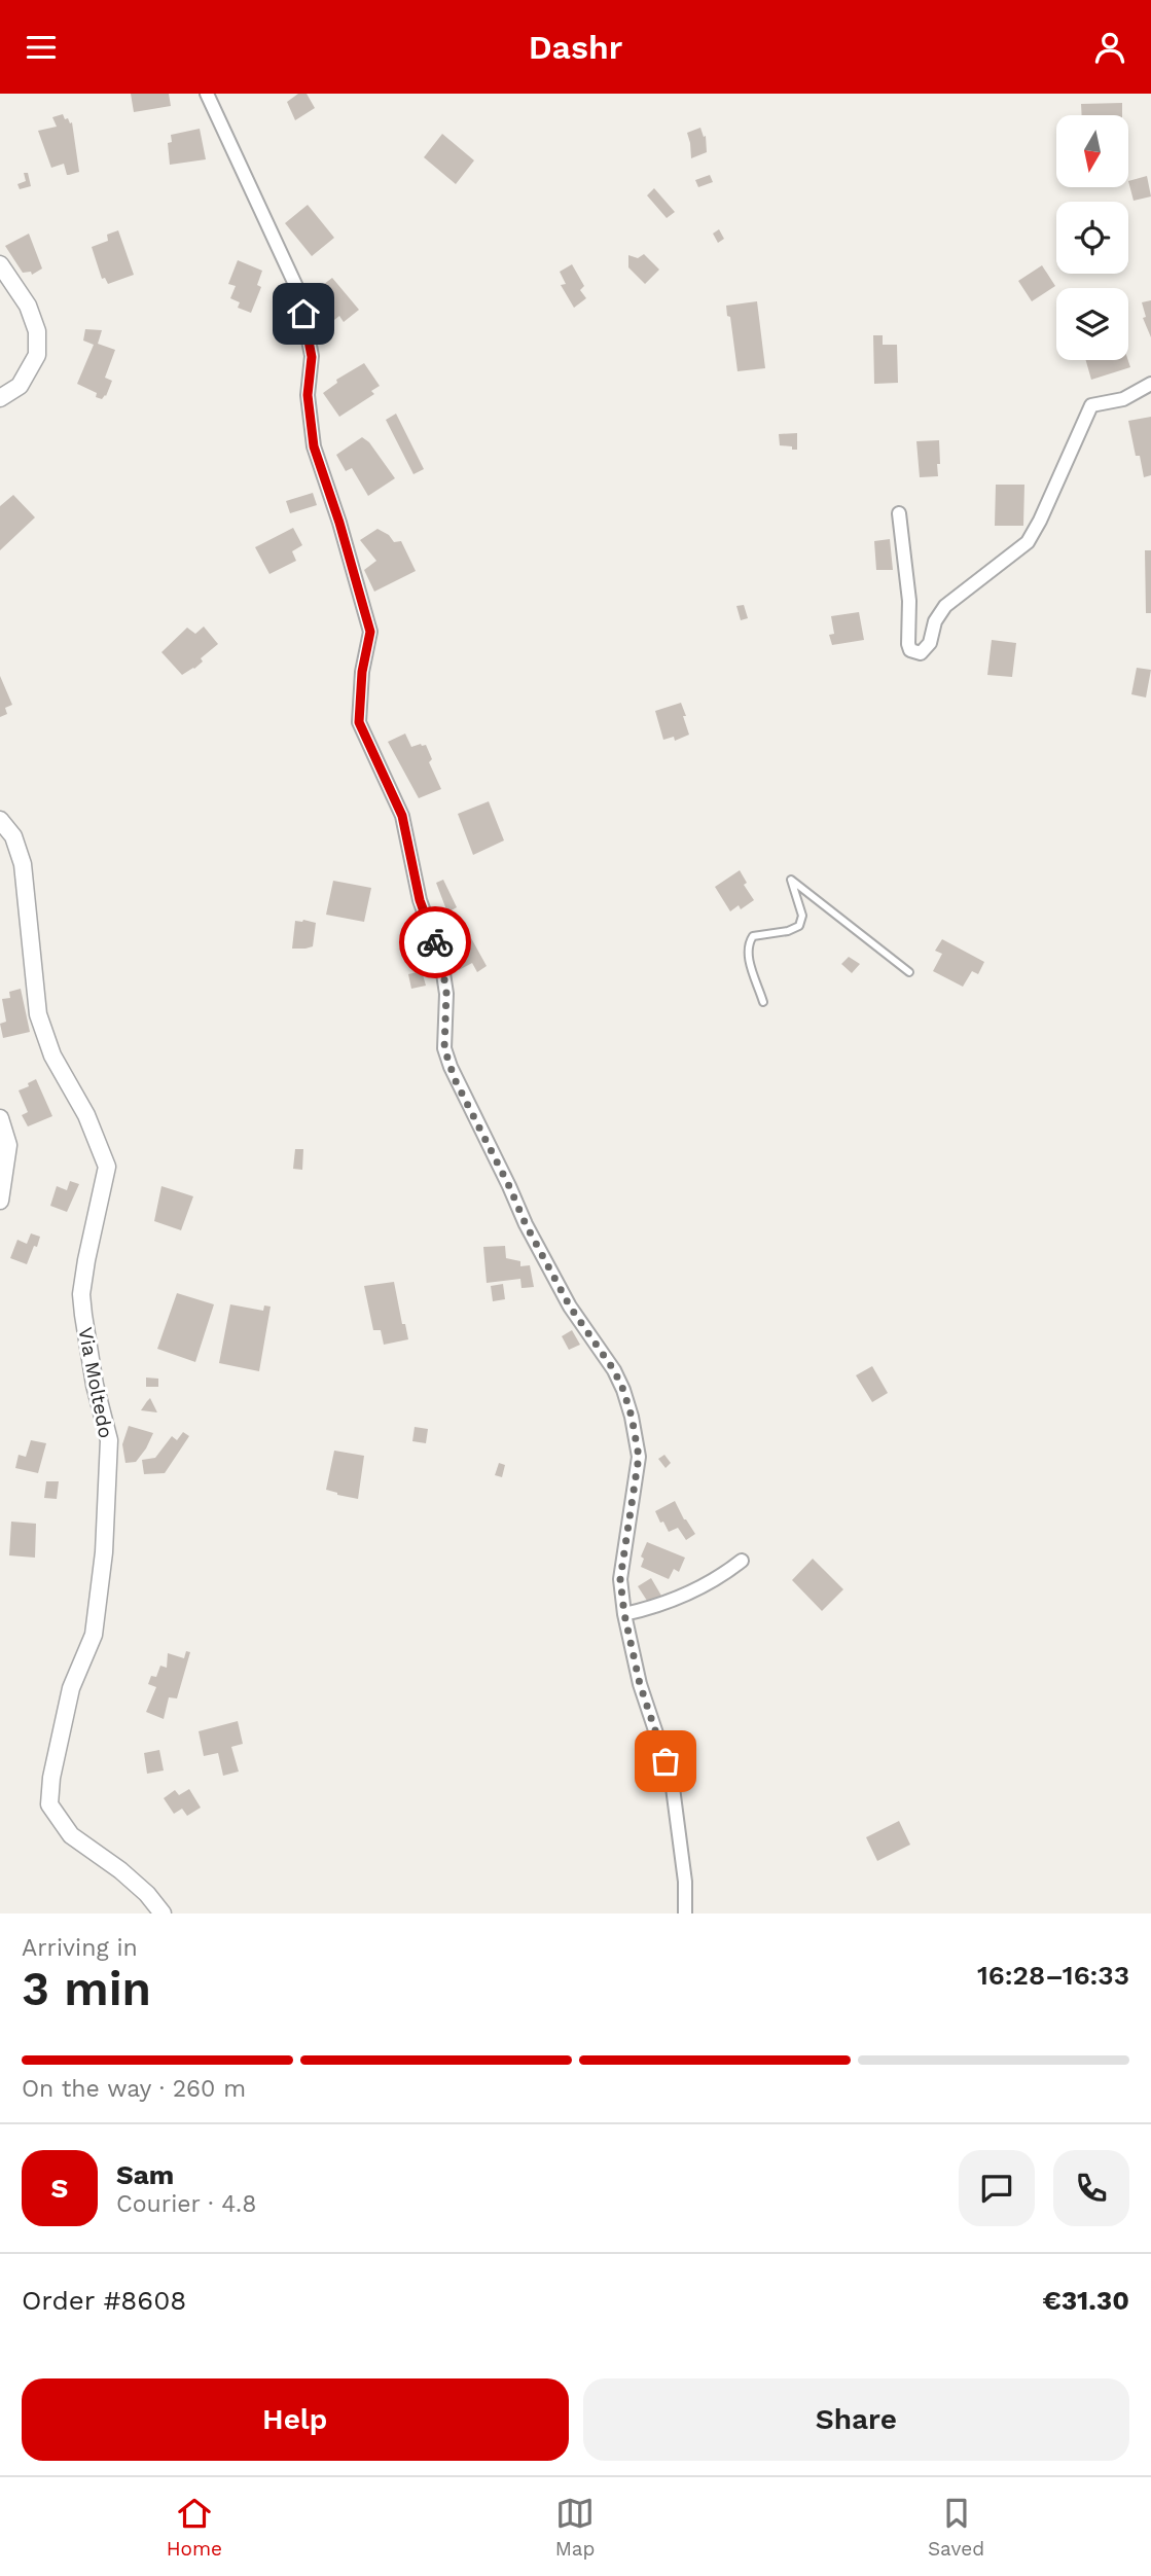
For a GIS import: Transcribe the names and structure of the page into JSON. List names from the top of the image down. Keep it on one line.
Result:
{"streets":{"street":["Via Moltedo"]},"north":"bottom","page":{"header":"Dashr","heading":["3 min","Arriving in","16:28–16:33"],"panel":["Sam","Courier · 4.8","Order #8608","€31.30"],"bar":"On the way · 260 m","round":"S","buttons":["Help","Share"],"tabs":["Home","Map","Saved"]}}
